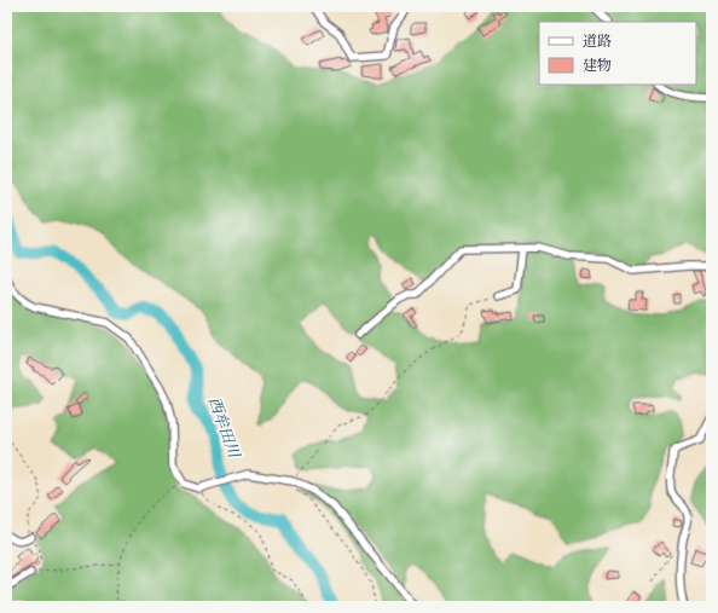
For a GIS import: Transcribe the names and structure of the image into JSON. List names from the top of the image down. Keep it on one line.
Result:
{"water":["西牟田川"],"legend":["道路","建物"]}
